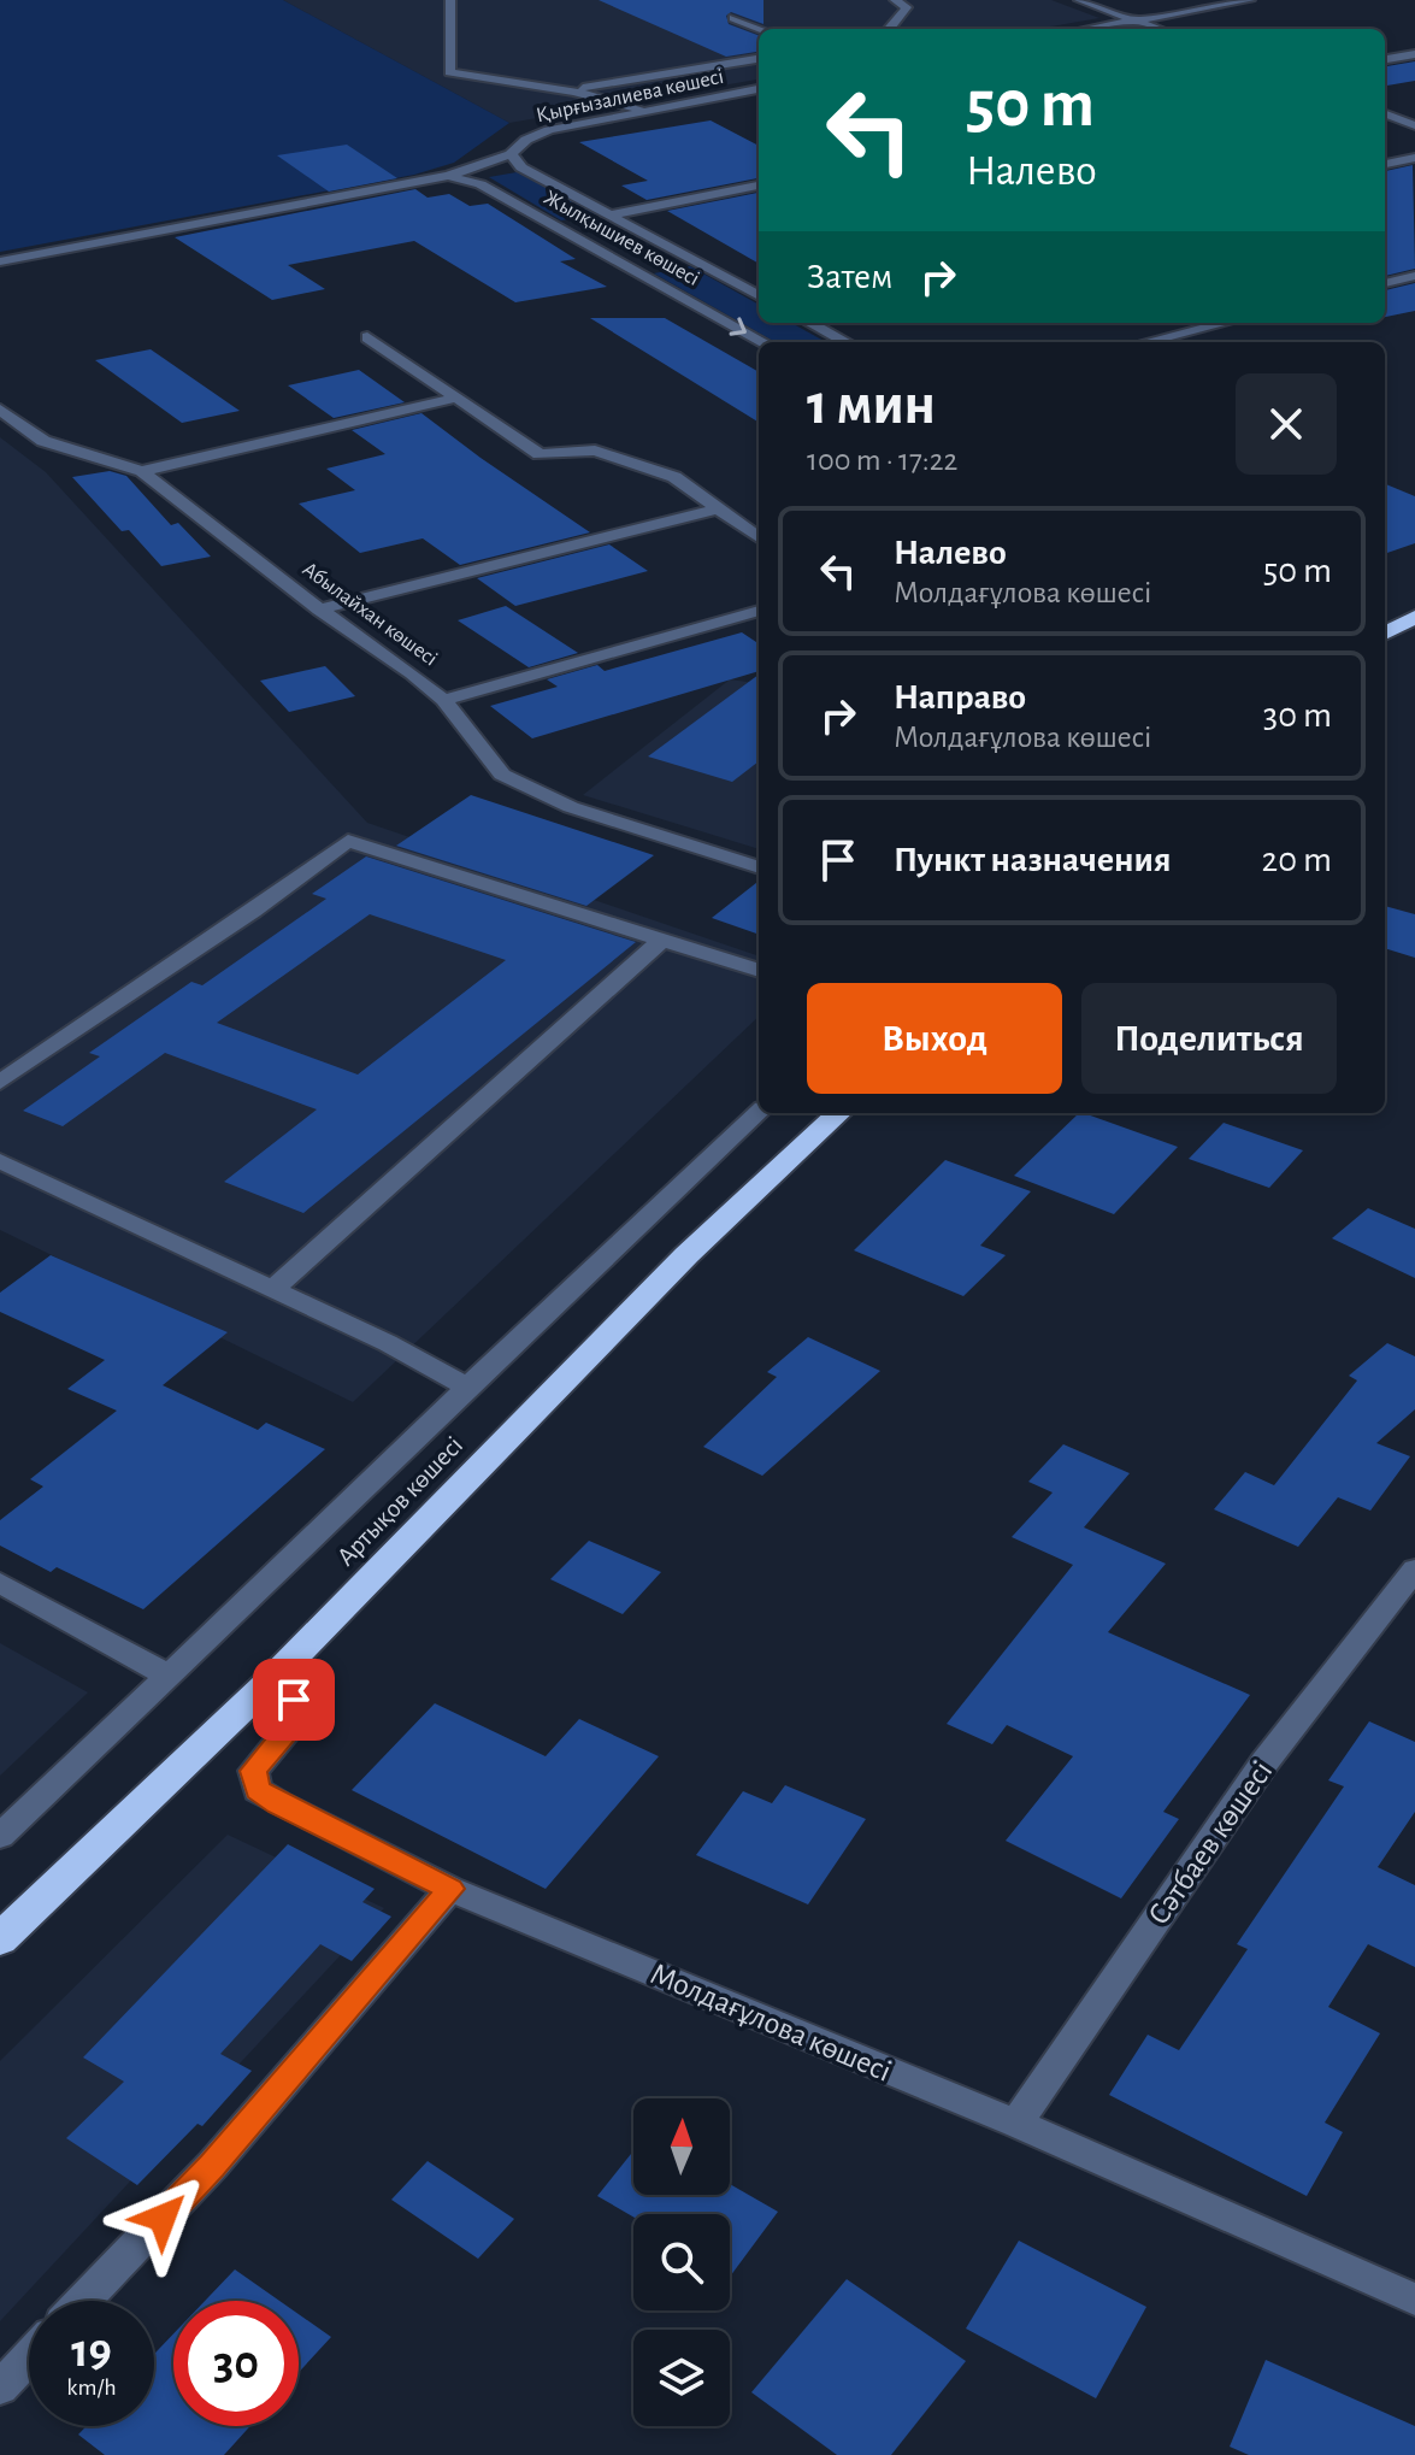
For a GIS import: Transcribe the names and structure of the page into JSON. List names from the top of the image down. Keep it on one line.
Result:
{"streets":{"highway":["Артықов көшесі"],"street":["Қырғызалиева көшесі","Жылқышиев көшесі","Абылайхан көшесі","Сәтбаев көшесі","Молдағұлова көшесі"]},"crossings":[["Қырғызалиева көшесі","Жылқышиев көшесі"],["Артықов көшесі","Молдағұлова көшесі"],["Сәтбаев көшесі","Молдағұлова көшесі"]],"north":"top","page":{"turn":["50 m","Налево"],"then":"Затем","heading":["1 мин","100 m · 17:22"],"list":[{"name":"Налево","note":"Молдағұлова көшесі","value":"50 m"},{"name":"Направо","note":"Молдағұлова көшесі","value":"30 m"},{"name":"Пункт назначения","value":"20 m"}],"buttons":["Выход","Поделиться"],"speed":"19 km/h","limit":"30"}}
